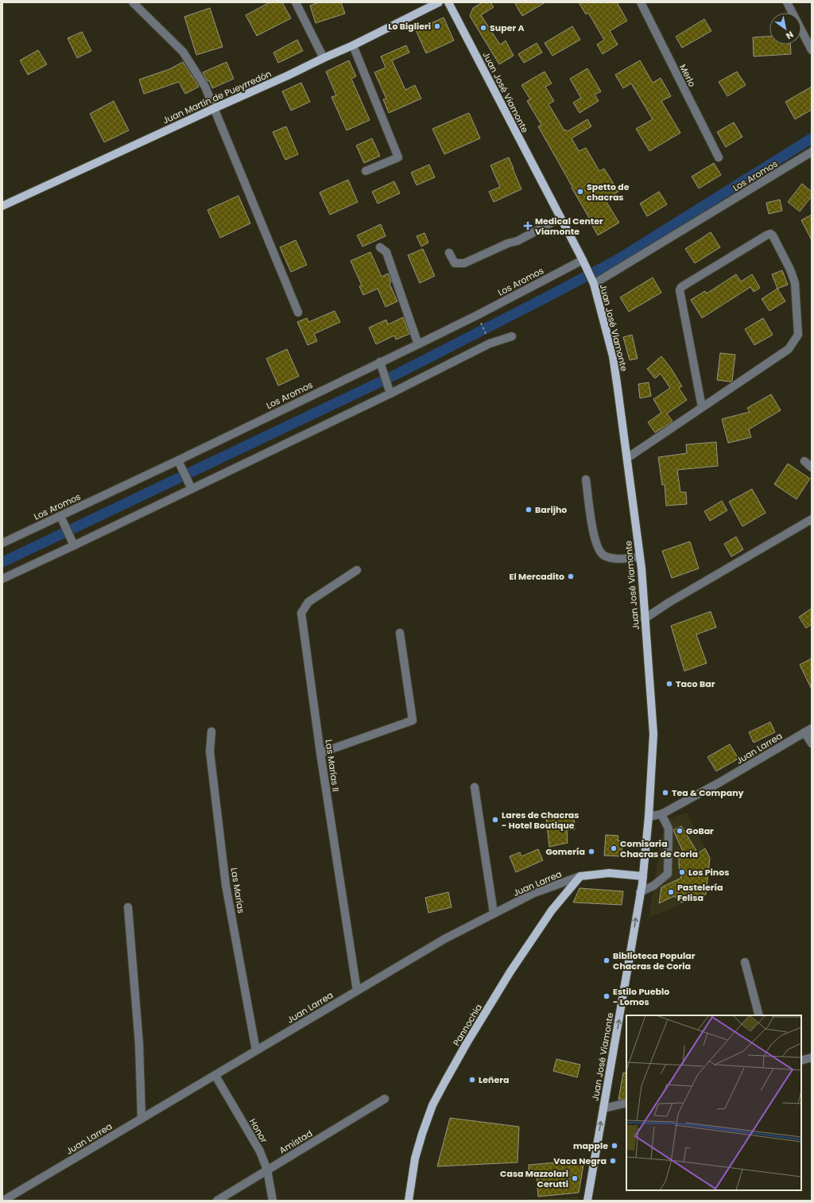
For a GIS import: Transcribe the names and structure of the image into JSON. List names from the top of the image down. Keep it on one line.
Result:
{"streets":{"main road":["Juan José Viamonte","Juan Martín de Pueyrredón","Juan Larrea","Pannochia"],"street":["Merlo","Los Aromos","Las Marías II","Las Marías","Honor","Amistad"]},"crossings":[["Juan José Viamonte","Los Aromos"],["Juan José Viamonte","Juan Larrea"],["Juan Larrea","Las Marías II"],["Juan Larrea","Las Marías"],["Juan Larrea","Pannochia"],["Juan Larrea","Honor"],["Honor","Amistad"]],"places":{"other":["Lo Biglieri","Super A","Spetto de chacras","Barijho","El Mercadito","Taco Bar","Tea & Company","Lares de Chacras - Hotel Boutique","GoBar","Comisaría Chacras de Coria","Gomería","Los Pinos","Pastelería Felisa","Biblioteca Popular Chacras de Coria","Estilo Pueblo - Lomos","Leñera","mapple","Vaca Negra","Casa Mazzolari Cerutti"],"health":["Medical Center Viamonte"]},"north":"bottom right"}
